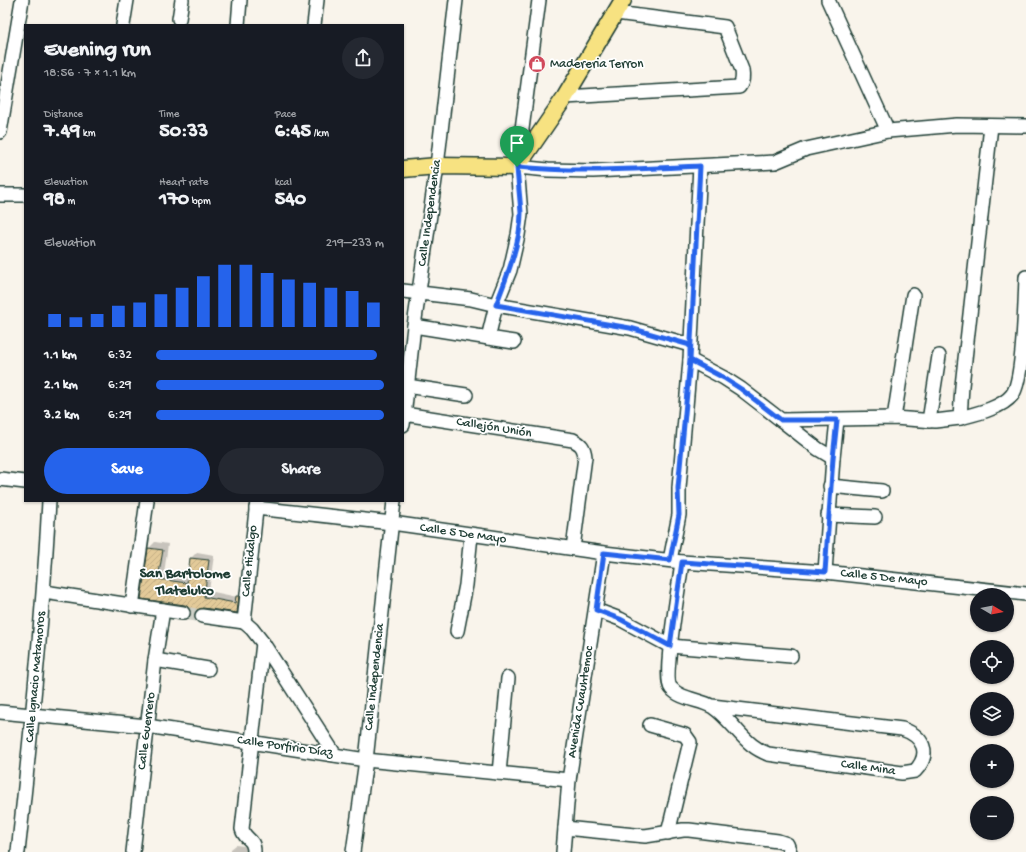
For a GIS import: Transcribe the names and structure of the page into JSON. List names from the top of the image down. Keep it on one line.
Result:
{"streets":{"street":["Calle Independencia","Callejón Unión","Calle 5 De Mayo","Calle Hidalgo","Calle Ignacio Matamoros","Avenida Cuauhtemoc","Calle Guerrero","Calle Porfirio Díaz","Calle Mina"]},"crossings":[["Calle Independencia","Callejón Unión"],["Calle Independencia","Calle 5 De Mayo"],["Calle Independencia","Calle Porfirio Díaz"],["Callejón Unión","Calle 5 De Mayo"],["Calle 5 De Mayo","Calle Hidalgo"],["Calle 5 De Mayo","Avenida Cuauhtemoc"],["Calle Ignacio Matamoros","Calle Porfirio Díaz"],["Avenida Cuauhtemoc","Calle Porfirio Díaz"],["Calle Guerrero","Calle Porfirio Díaz"]],"districts":["San Bartolome Tlatelulco"],"places":{"shop":["Madereria Terron"]},"north":"right","page":{"heading":["Evening run","18:56 · 7 × 1.1 km"],"stats":[["Distance","7.49 km"],["Time","50:33"],["Pace","6:45 /km"],["Elevation","98 m"],["Heart rate","170 bpm"],["kcal","540"]],"chart":["Elevation","219–233 m"],"list":[{"name":"1.1 km","note":"6:32"},{"name":"2.1 km","note":"6:29"},{"name":"3.2 km","note":"6:29"}],"buttons":["Save","Share"],"map_buttons":["+","−"]}}
